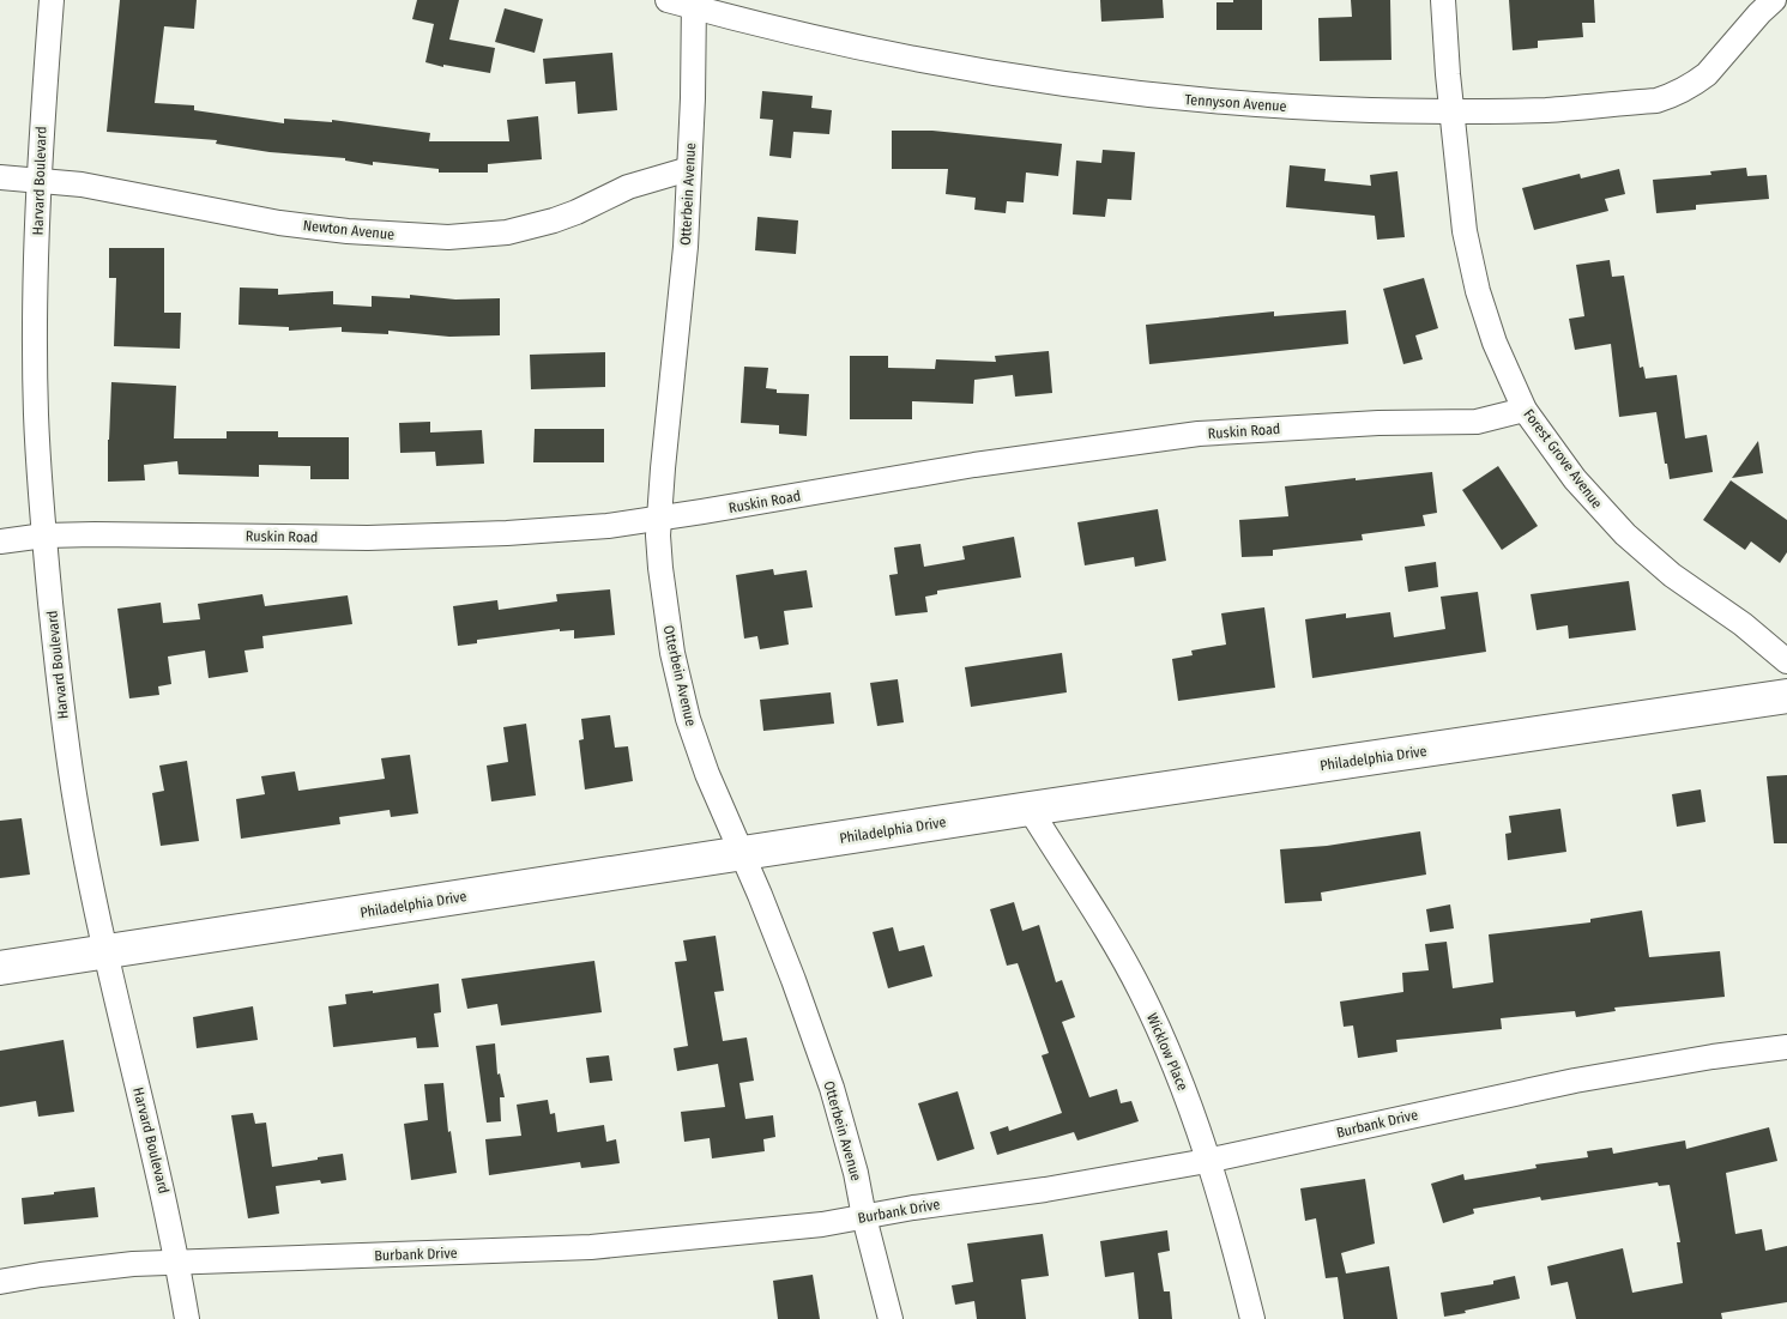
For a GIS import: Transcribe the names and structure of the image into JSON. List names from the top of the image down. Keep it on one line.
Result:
{"streets":{"main road":["Philadelphia Drive"],"street":["Tennyson Avenue","Harvard Boulevard","Otterbein Avenue","Newton Avenue","Ruskin Road","Forest Grove Avenue","Wicklow Place","Burbank Drive"]},"crossings":[["Tennyson Avenue","Otterbein Avenue"],["Tennyson Avenue","Forest Grove Avenue"],["Harvard Boulevard","Newton Avenue"],["Harvard Boulevard","Ruskin Road"],["Harvard Boulevard","Philadelphia Drive"],["Harvard Boulevard","Burbank Drive"],["Otterbein Avenue","Newton Avenue"],["Otterbein Avenue","Ruskin Road"],["Otterbein Avenue","Philadelphia Drive"],["Otterbein Avenue","Burbank Drive"],["Ruskin Road","Forest Grove Avenue"],["Philadelphia Drive","Wicklow Place"],["Wicklow Place","Burbank Drive"]]}
